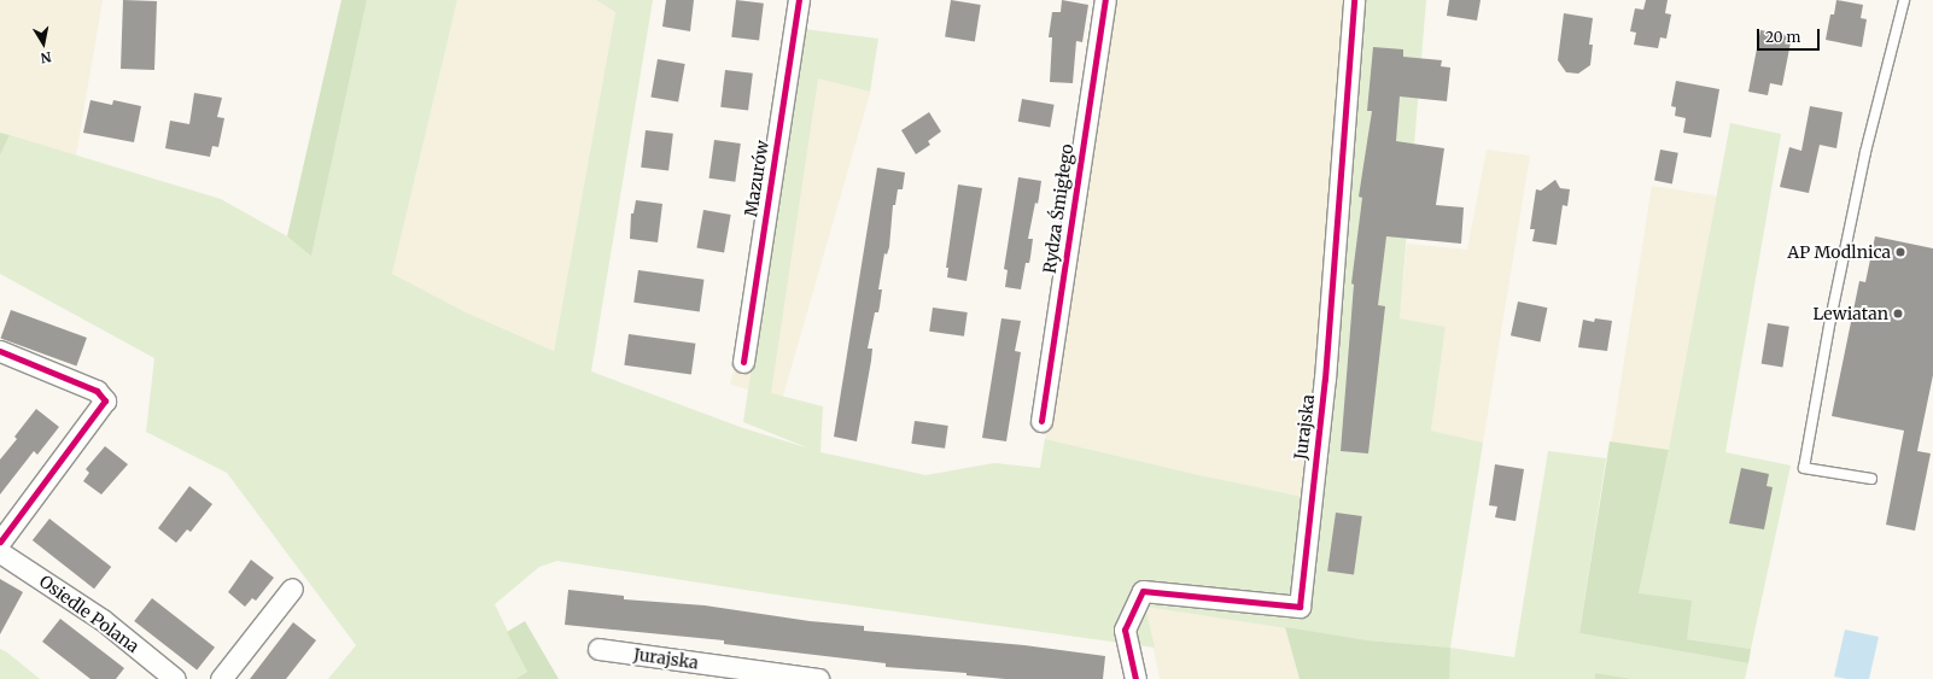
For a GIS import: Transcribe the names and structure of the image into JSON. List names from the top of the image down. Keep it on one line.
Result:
{"streets":{"street":["Mazurów","Rydza Śmigłego","Jurajska","Osiedle Polana"]},"places":["AP Modlnica","Lewiatan"],"scale_bar":"20 m","north":"bottom"}
